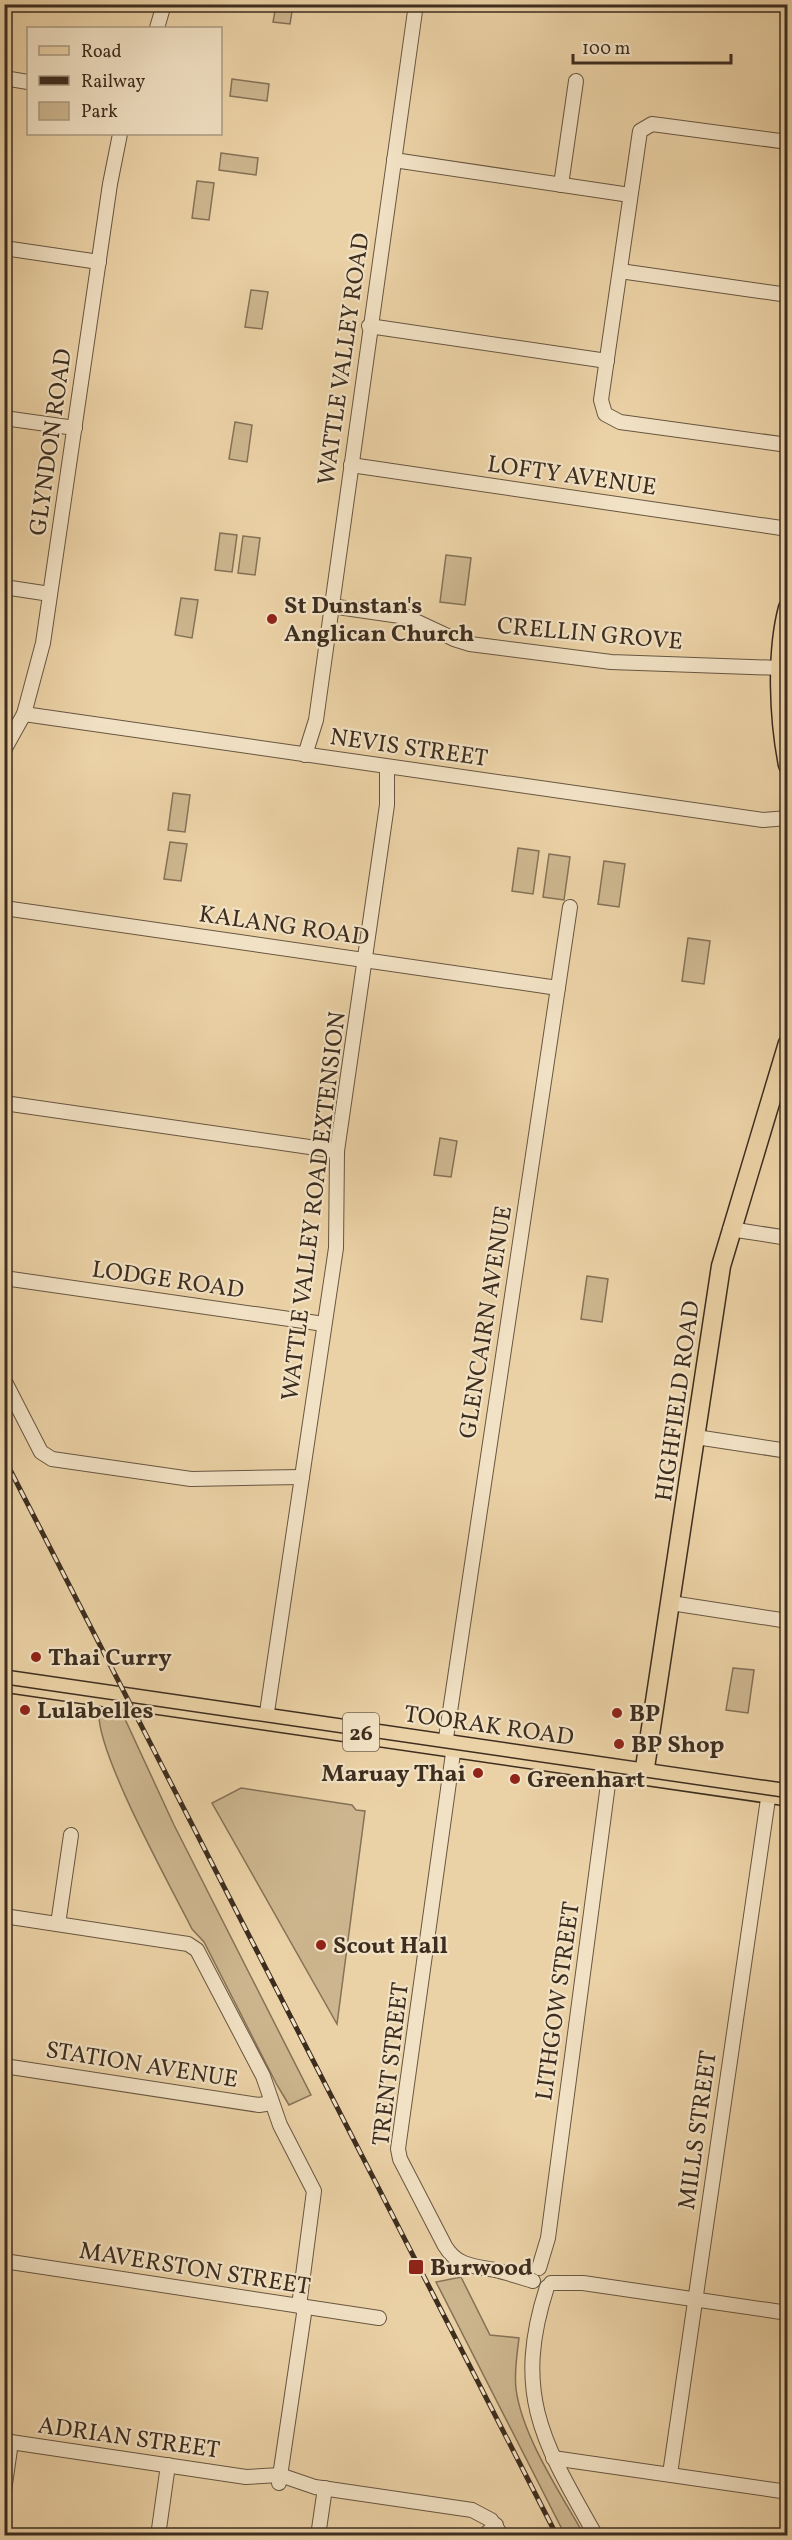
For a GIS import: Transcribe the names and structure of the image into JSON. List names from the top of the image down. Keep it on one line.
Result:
{"streets":{"highway":["TOORAK ROAD","26"],"main road":["HIGHFIELD ROAD"],"street":["WATTLE VALLEY ROAD","GLYNDON ROAD","LOFTY AVENUE","CRELLIN GROVE","NEVIS STREET","KALANG ROAD","WATTLE VALLEY ROAD EXTENSION","LODGE ROAD","GLENCAIRN AVENUE","LITHGOW STREET","STATION AVENUE","TRENT STREET","MILLS STREET","MAVERSTON STREET","ADRIAN STREET"]},"crossings":[["WATTLE VALLEY ROAD","LOFTY AVENUE"],["WATTLE VALLEY ROAD","CRELLIN GROVE"],["WATTLE VALLEY ROAD","NEVIS STREET"],["GLYNDON ROAD","NEVIS STREET"],["NEVIS STREET","WATTLE VALLEY ROAD EXTENSION"],["KALANG ROAD","WATTLE VALLEY ROAD EXTENSION"],["KALANG ROAD","GLENCAIRN AVENUE"],["WATTLE VALLEY ROAD EXTENSION","LODGE ROAD"],["WATTLE VALLEY ROAD EXTENSION","TOORAK ROAD"],["GLENCAIRN AVENUE","TOORAK ROAD"],["GLENCAIRN AVENUE","TRENT STREET"],["HIGHFIELD ROAD","TOORAK ROAD"],["TOORAK ROAD","LITHGOW STREET"],["TOORAK ROAD","TRENT STREET"],["TOORAK ROAD","MILLS STREET"],["LITHGOW STREET","TRENT STREET"],["TRENT STREET","MILLS STREET"]],"places":{"other":["St Dunstan's Anglican Church","Thai Curry","Lulabelles","BP","BP Shop","Maruay Thai","Greenhart","Scout Hall"],"transit":["Burwood"]},"legend":["Road","Railway","Park"],"scale_bar":"100 m"}
